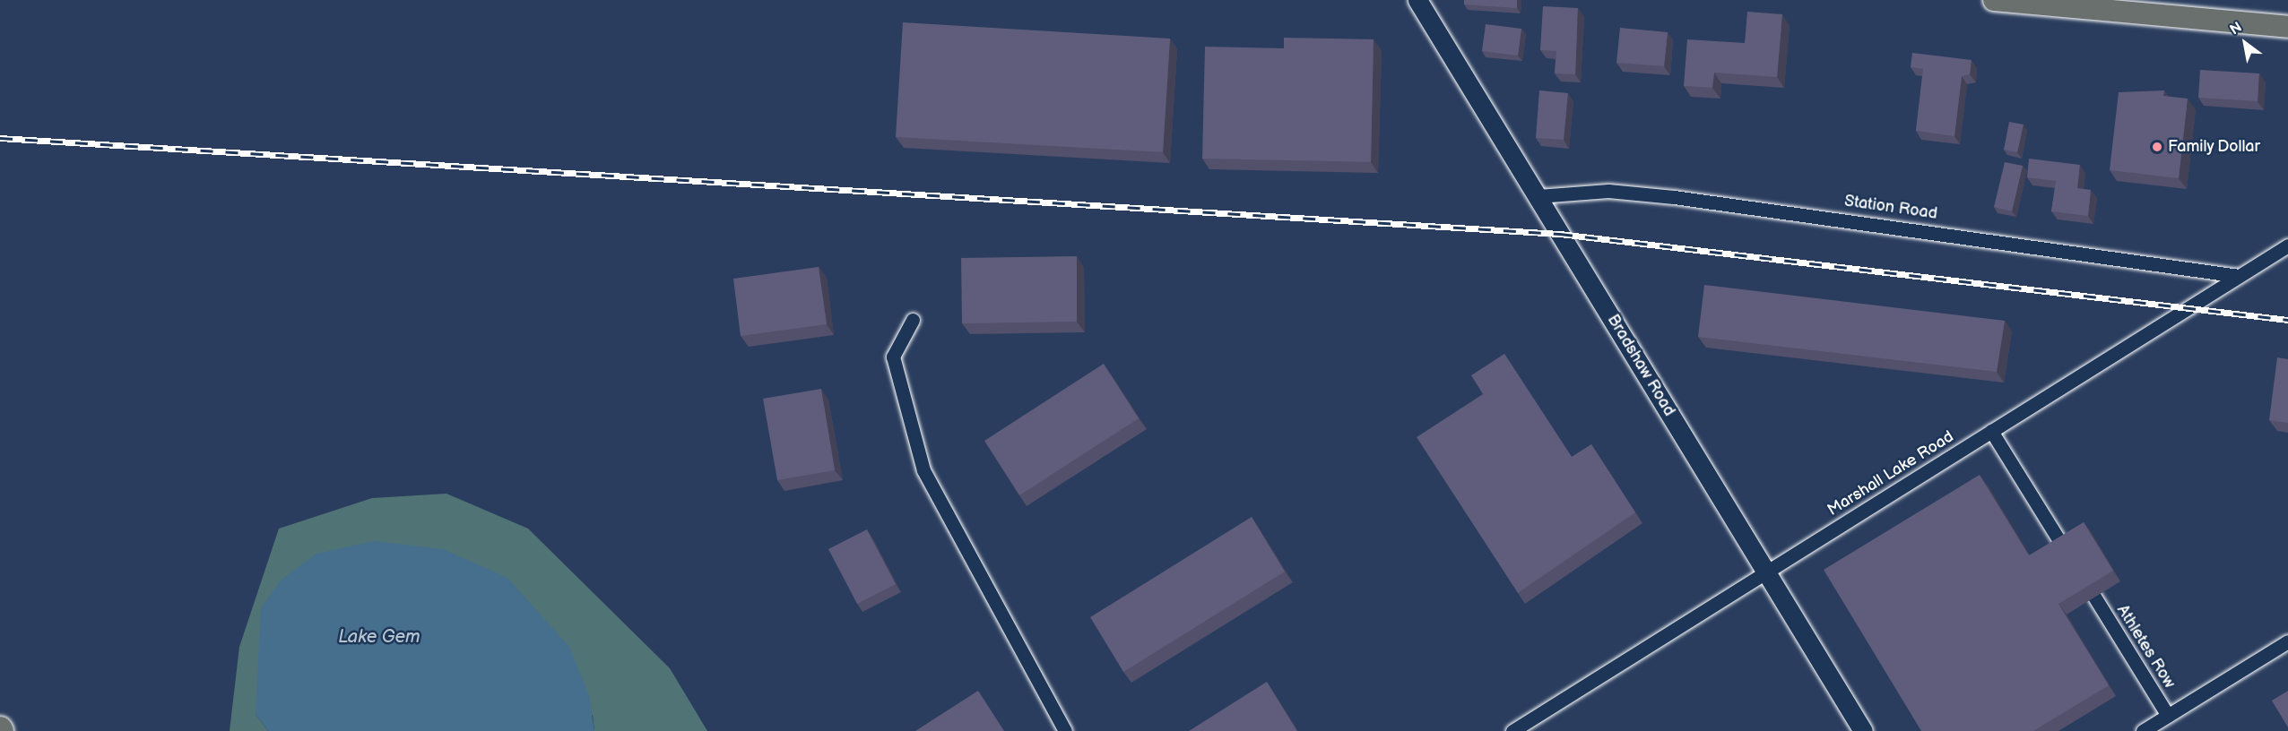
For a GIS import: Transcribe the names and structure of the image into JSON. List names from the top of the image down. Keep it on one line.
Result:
{"streets":{"street":["Station Road","Bradshaw Road","Marshall Lake Road","Athletes Row"]},"crossings":[["Station Road","Bradshaw Road"],["Station Road","Marshall Lake Road"],["Bradshaw Road","Marshall Lake Road"]],"water":["Lake Gem"],"places":["Family Dollar"],"north":"top left"}
